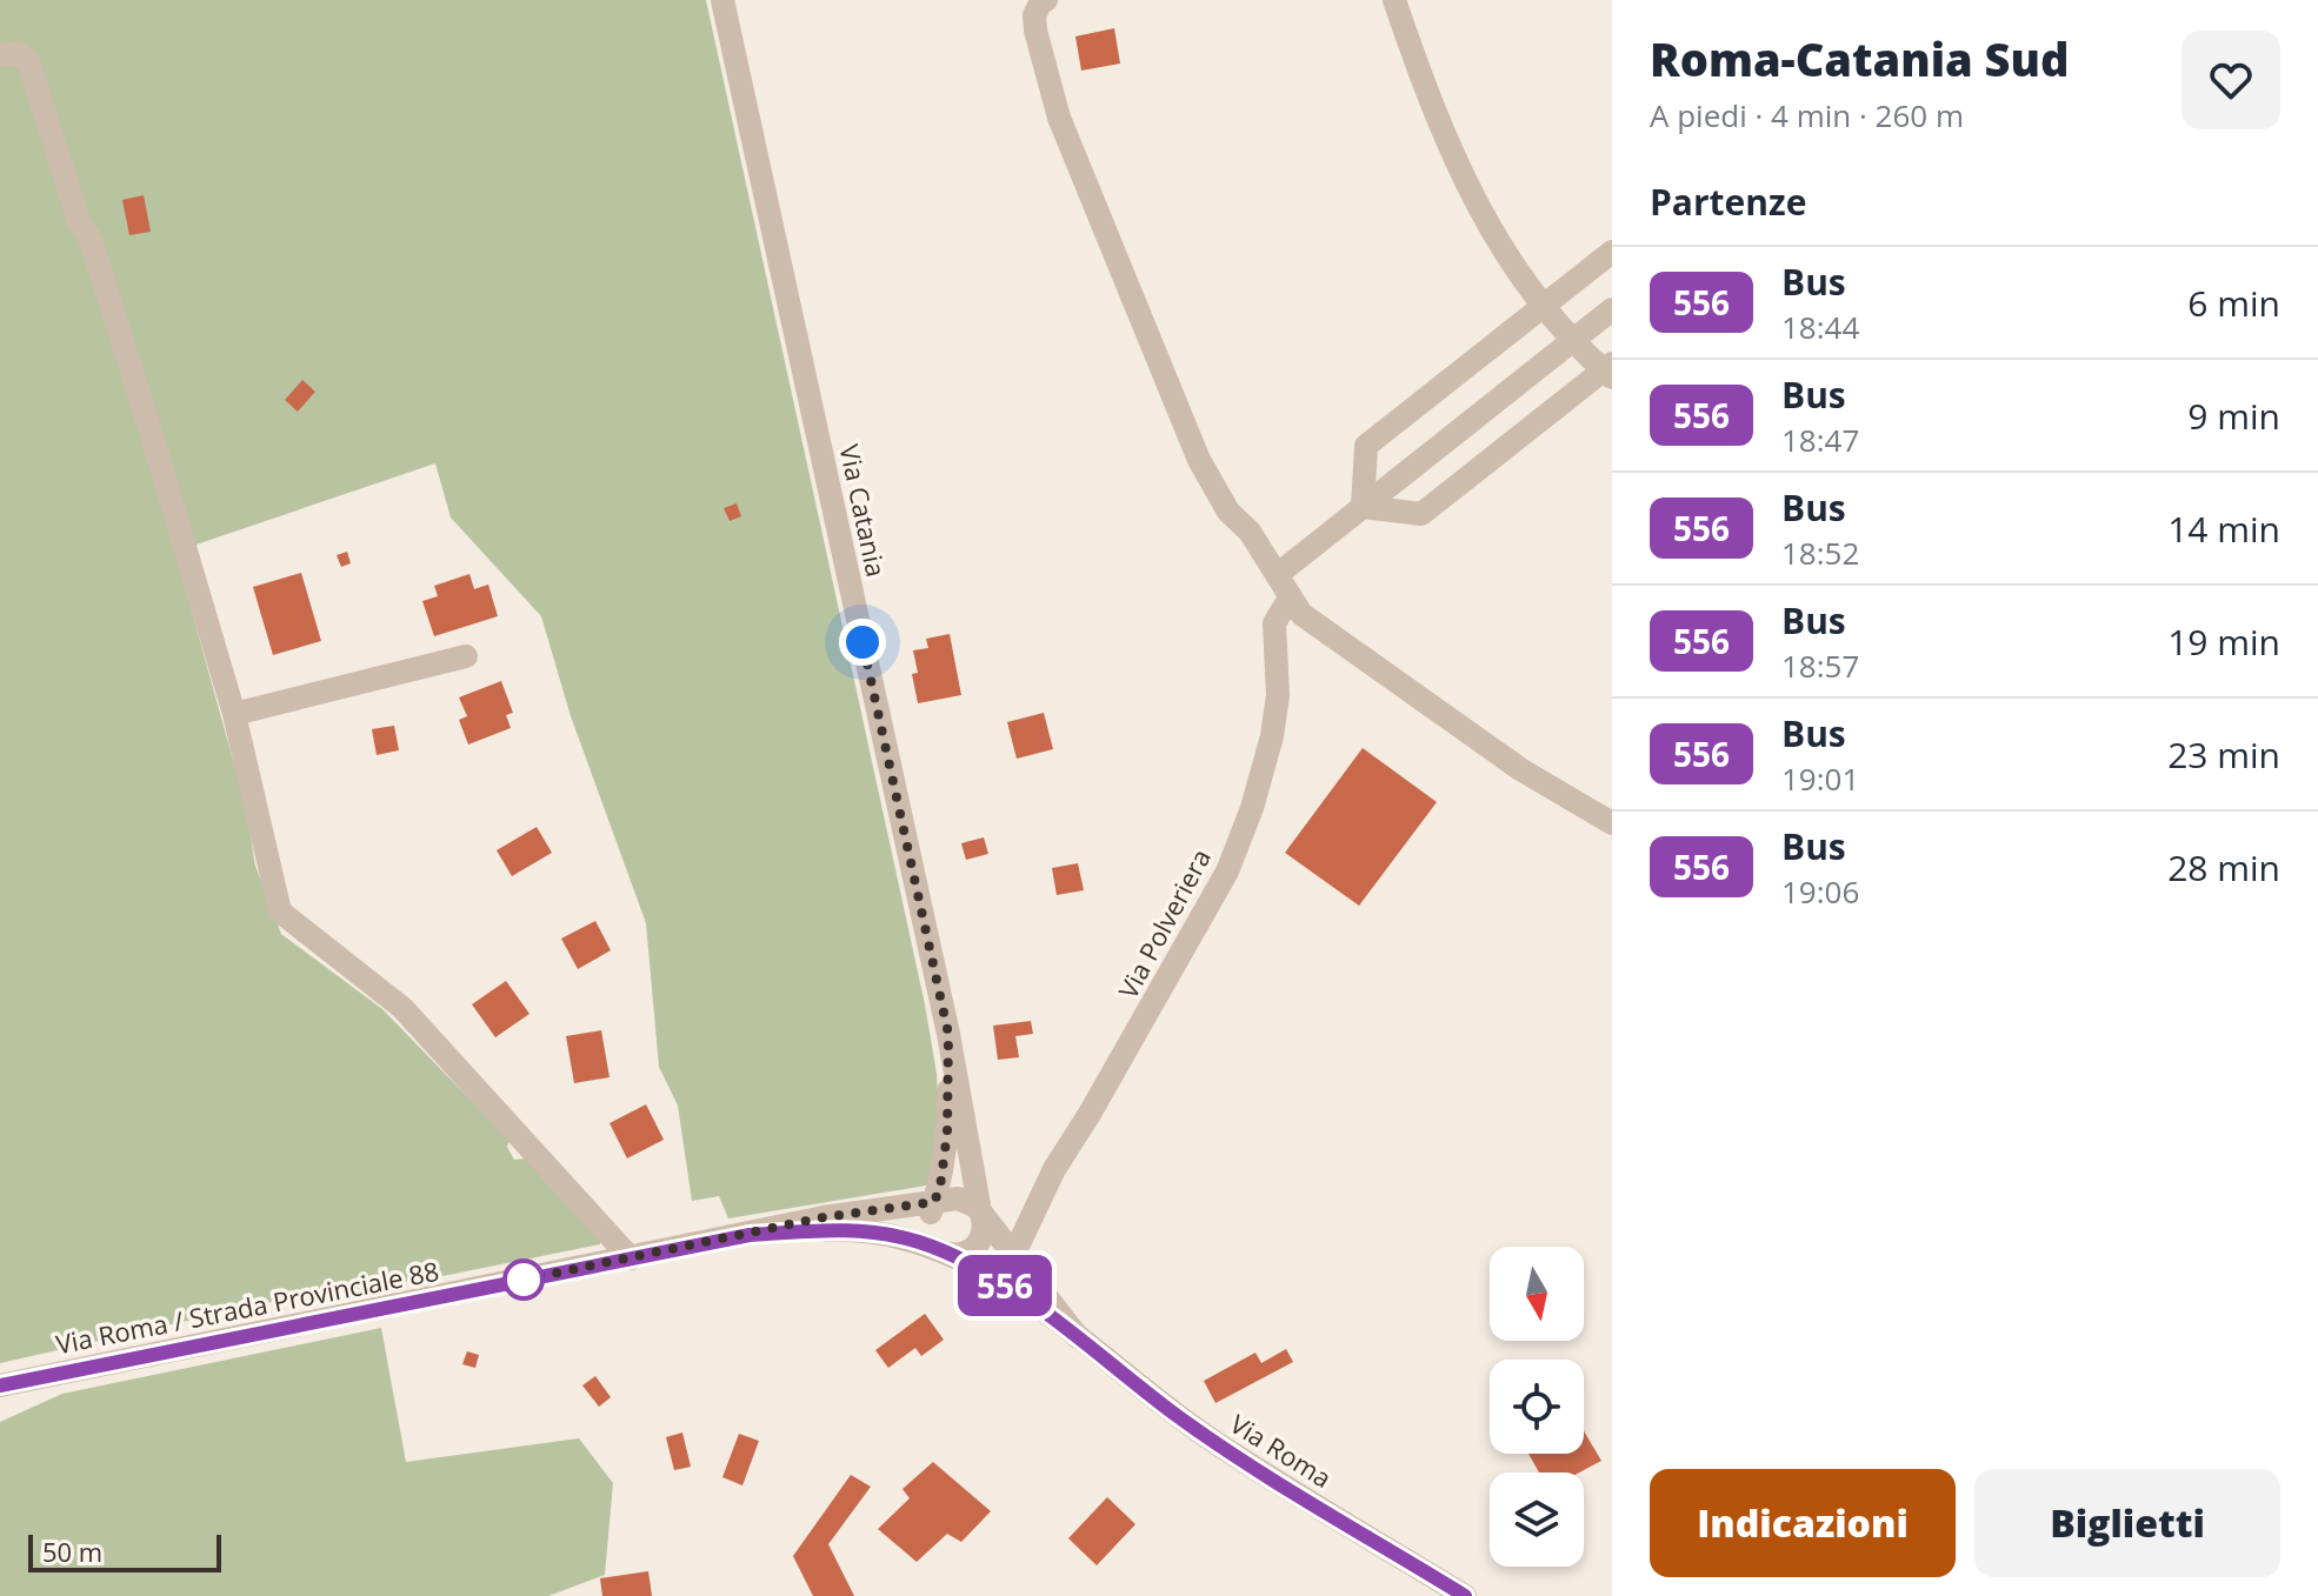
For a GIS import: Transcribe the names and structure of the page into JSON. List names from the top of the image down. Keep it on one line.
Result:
{"streets":{"street":["Via Catania","Via Polveriera","Via Roma / Strada Provinciale 88","Via Roma"]},"lines":["bus line 556"],"scale_bar":"50 m","north":"bottom","page":{"on_map":"556","heading":[["Roma-Catania Sud","A piedi · 4 min · 260 m"],"Partenze"],"list":[{"mark":"556","name":"Bus","note":"18:44","value":"6 min"},{"mark":"556","name":"Bus","note":"18:47","value":"9 min"},{"mark":"556","name":"Bus","note":"18:52","value":"14 min"},{"mark":"556","name":"Bus","note":"18:57","value":"19 min"},{"mark":"556","name":"Bus","note":"19:01","value":"23 min"},{"mark":"556","name":"Bus","note":"19:06","value":"28 min"}],"buttons":["Indicazioni","Biglietti"],"scale":"50 m"}}
